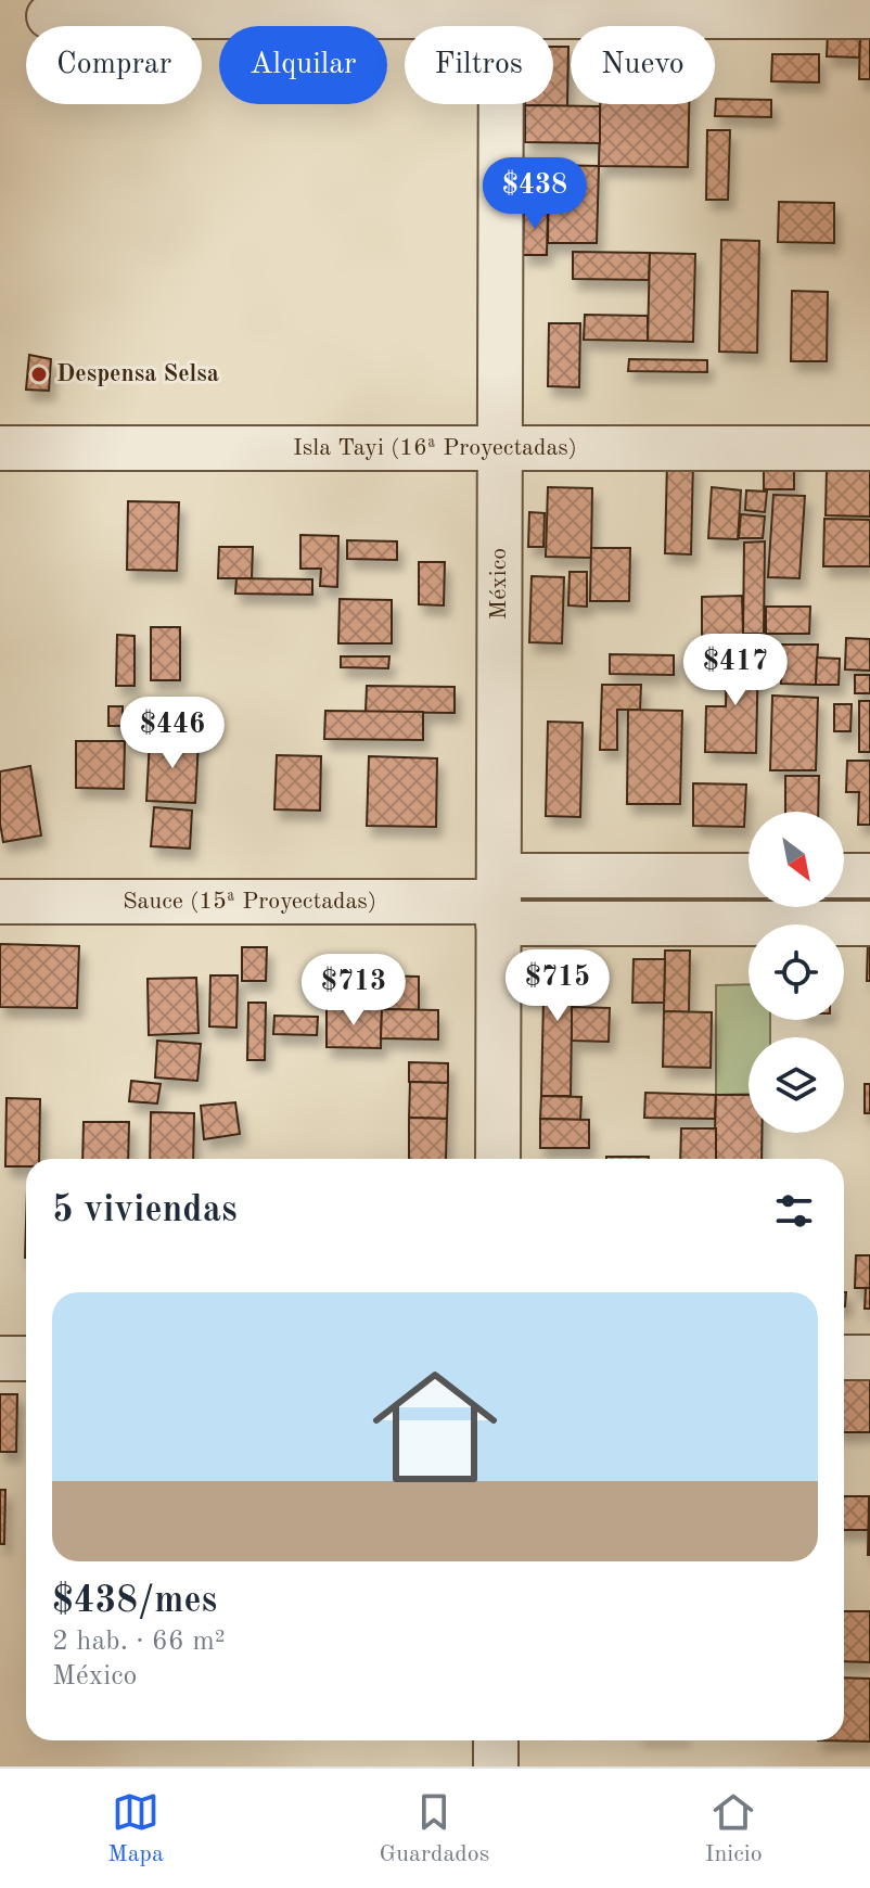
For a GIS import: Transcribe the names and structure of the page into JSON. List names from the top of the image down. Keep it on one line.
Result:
{"streets":{"street":["Isla Tayi (16ª Proyectadas)","México","Sauce (15ª Proyectadas)"]},"crossings":[["Isla Tayi (16ª Proyectadas)","México"],["México","Sauce (15ª Proyectadas)"]],"places":["Despensa Selsa"],"north":"bottom right","page":{"chip":["Comprar","Alquilar","Filtros","Nuevo"],"price":["$438","$417","$446","$715","$713"],"heading":"5 viviendas","list":[{"name":"$438/mes","note":"2 hab. · 66 m² · México"}],"tabs":["Mapa","Guardados","Inicio"]}}
